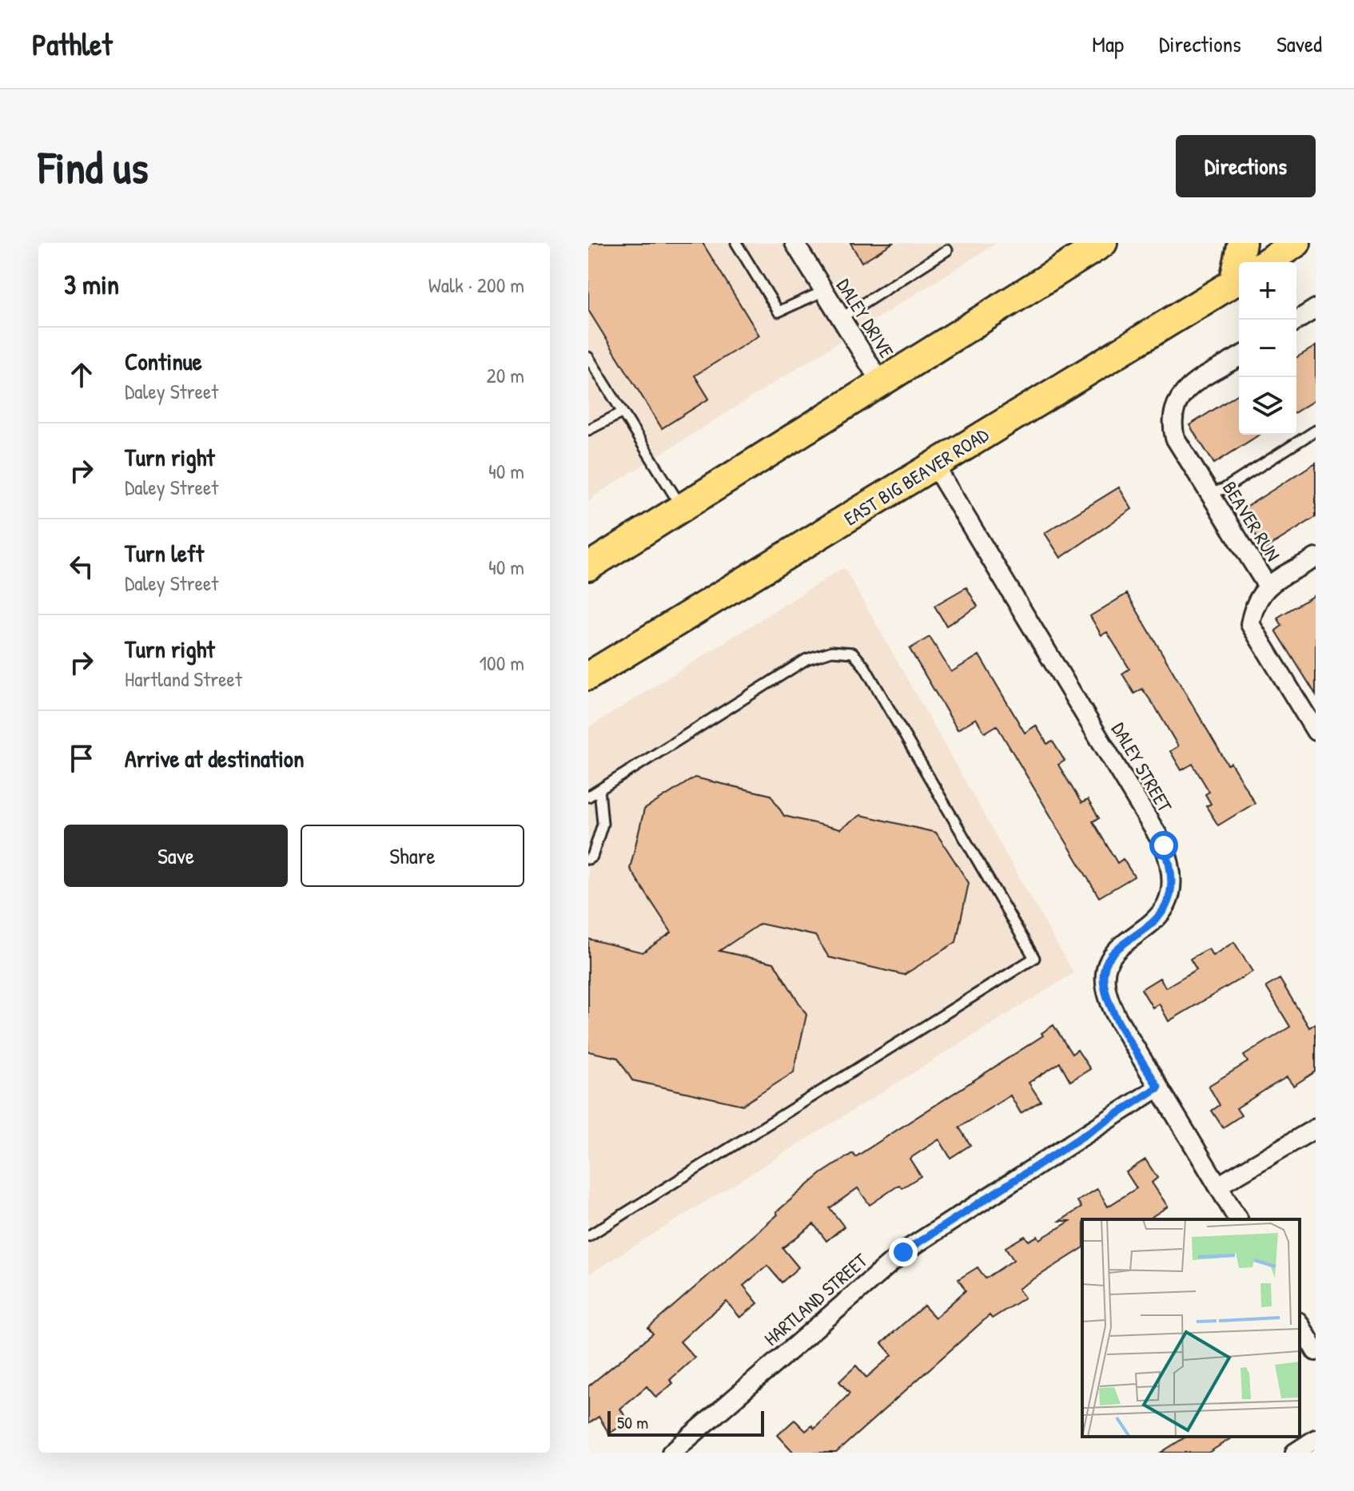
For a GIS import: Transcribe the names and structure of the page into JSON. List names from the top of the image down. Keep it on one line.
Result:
{"streets":{"main road":["EAST BIG BEAVER ROAD"],"street":["DALEY DRIVE","BEAVER RUN","DALEY STREET","HARTLAND STREET"]},"crossings":[["EAST BIG BEAVER ROAD","DALEY STREET"],["DALEY STREET","HARTLAND STREET"]],"scale_bar":"50 m","page":{"header":"Pathlet","nav":["Map","Directions","Saved"],"buttons":["Directions",["Save","Share"]],"title":"Find us","heading":["3 min","Walk · 200 m"],"map_buttons":["+","−"],"list":[["Continue","Daley Street","20 m"],["Turn right","Daley Street","40 m"],["Turn left","Daley Street","40 m"],["Turn right","Hartland Street","100 m"],"Arrive at destination"],"scale":"50 m"}}
